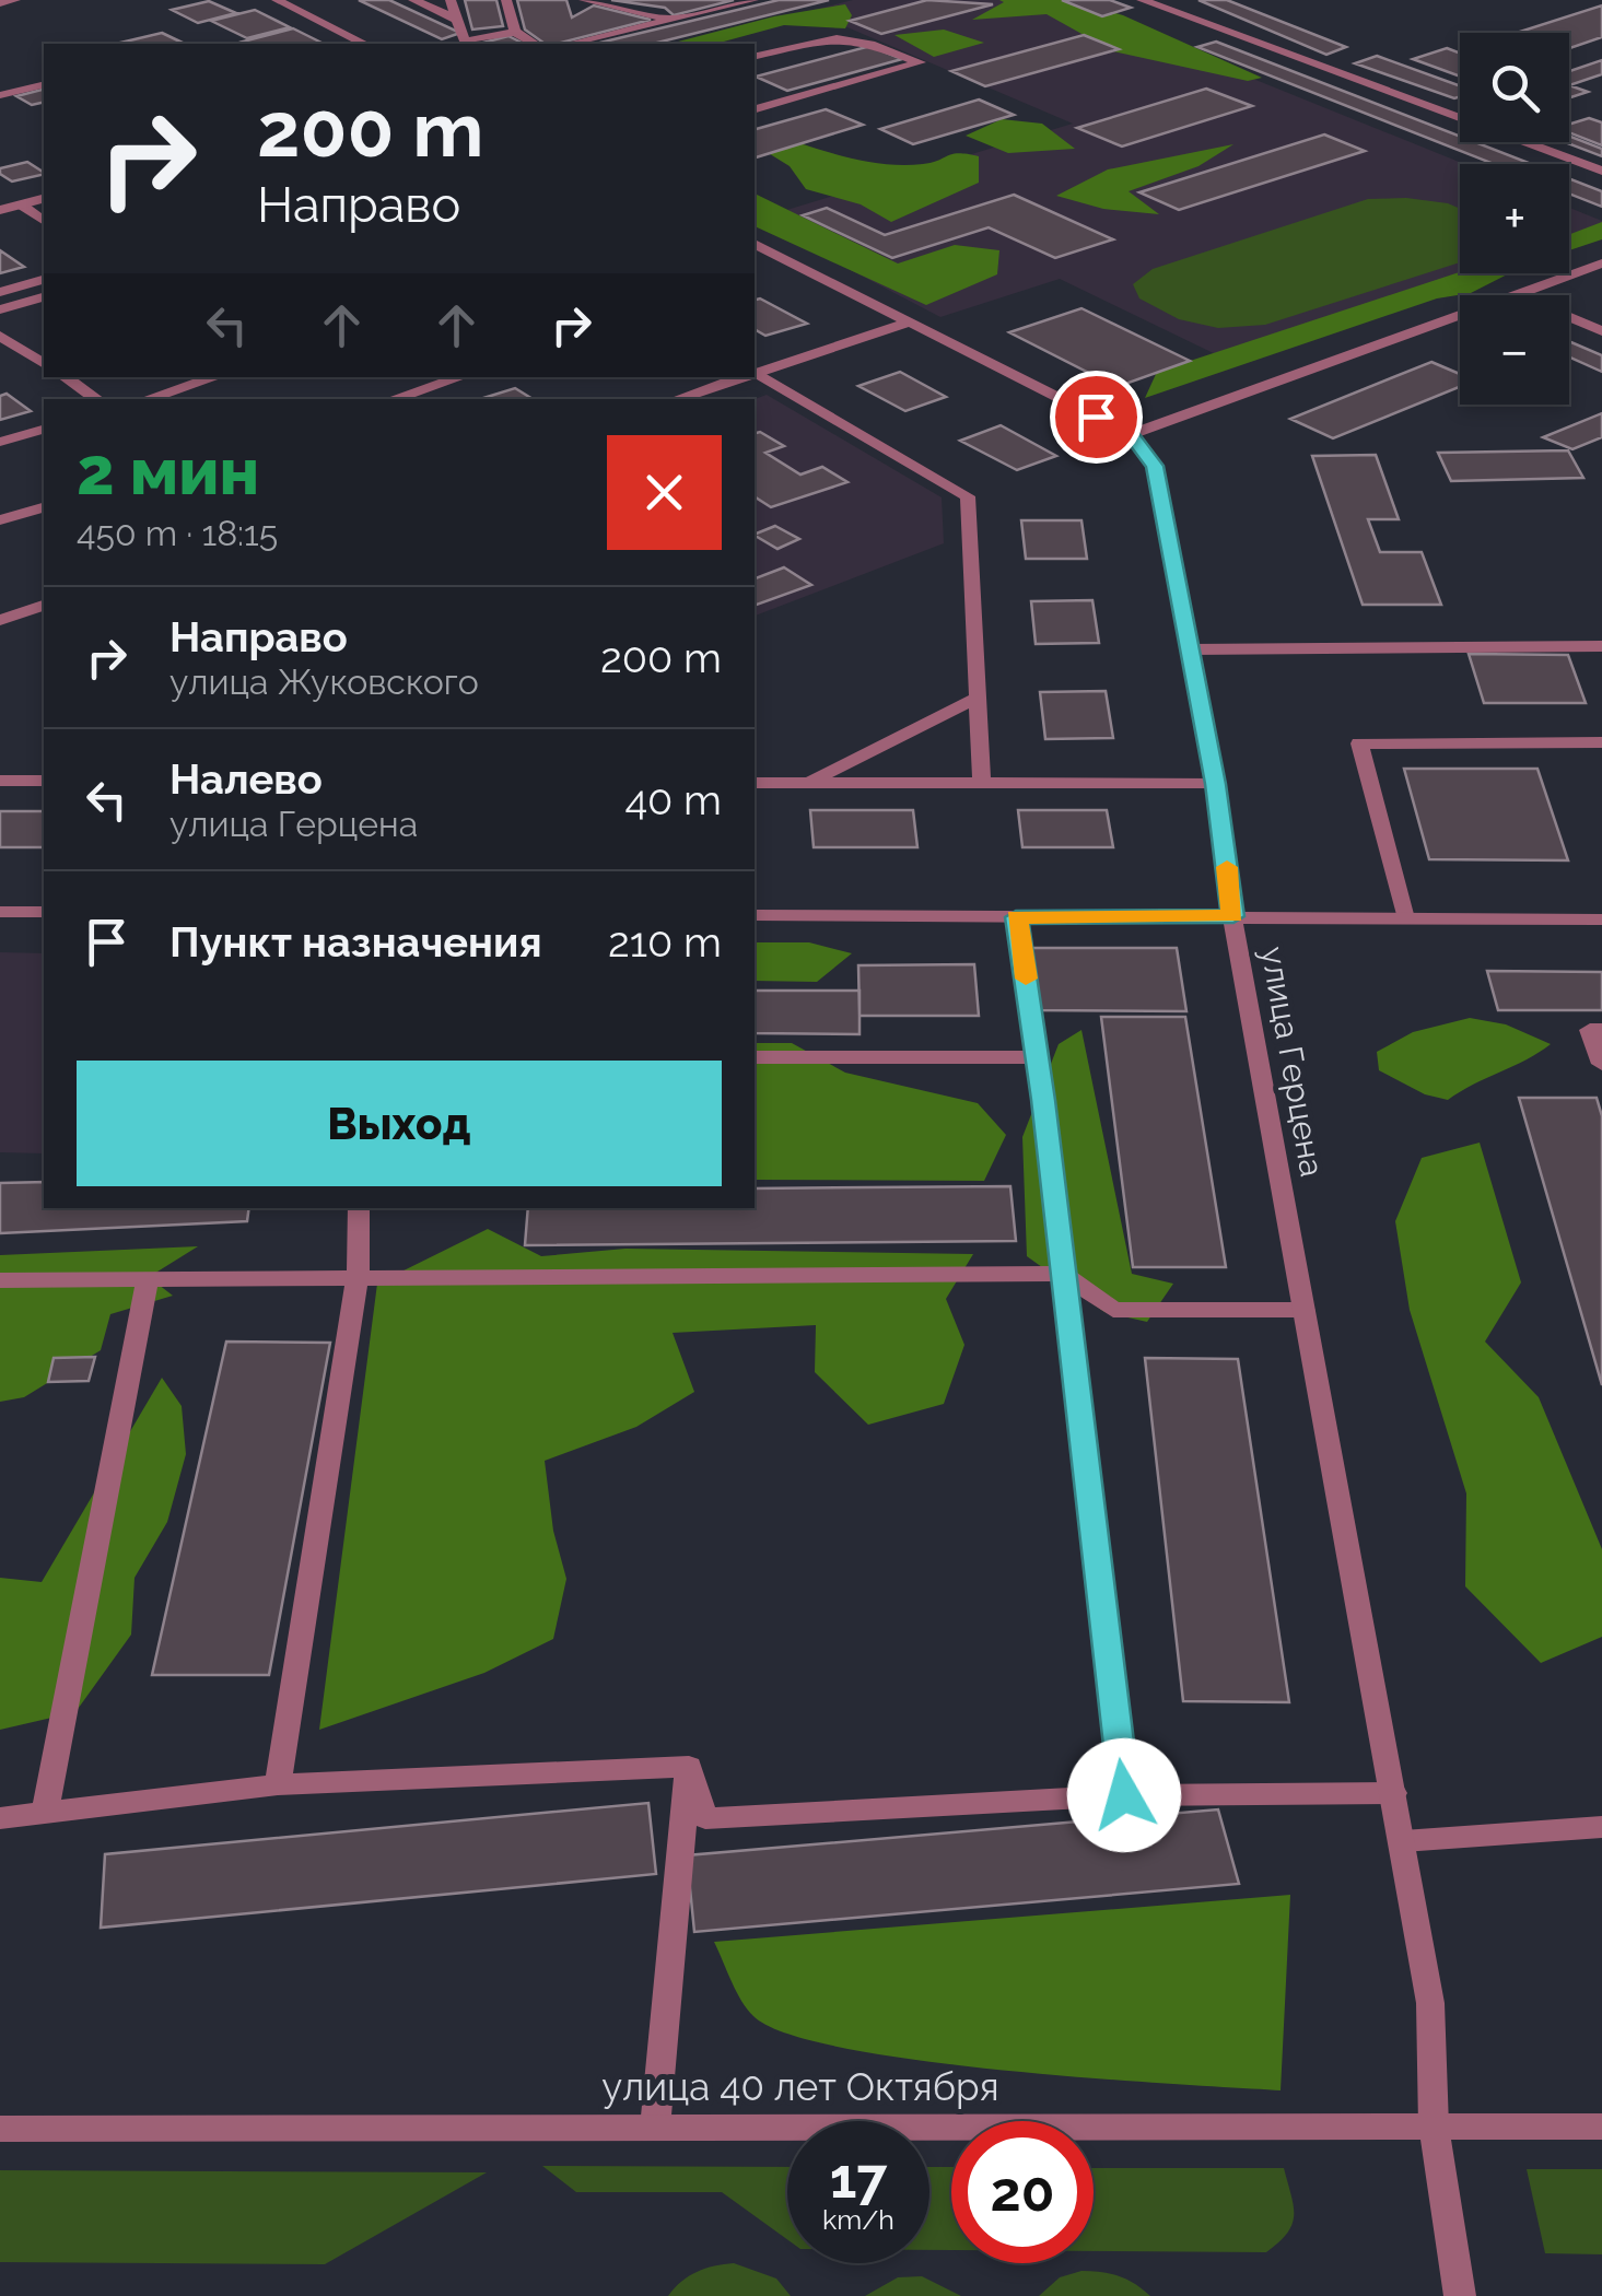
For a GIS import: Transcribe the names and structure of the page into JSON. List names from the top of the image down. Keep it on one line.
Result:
{"streets":{"street":["улица Герцена","улица 40 лет Октября"]},"crossings":[["улица Герцена","улица 40 лет Октября"]],"page":{"map_buttons":["+","−"],"turn":["200 m","Направо"],"heading":["2 мин","450 m · 18:15"],"list":[{"name":"Направо","note":"улица Жуковского","value":"200 m"},{"name":"Налево","note":"улица Герцена","value":"40 m"},{"name":"Пункт назначения","value":"210 m"}],"buttons":"Выход","speed":"17 km/h","limit":"20"}}
